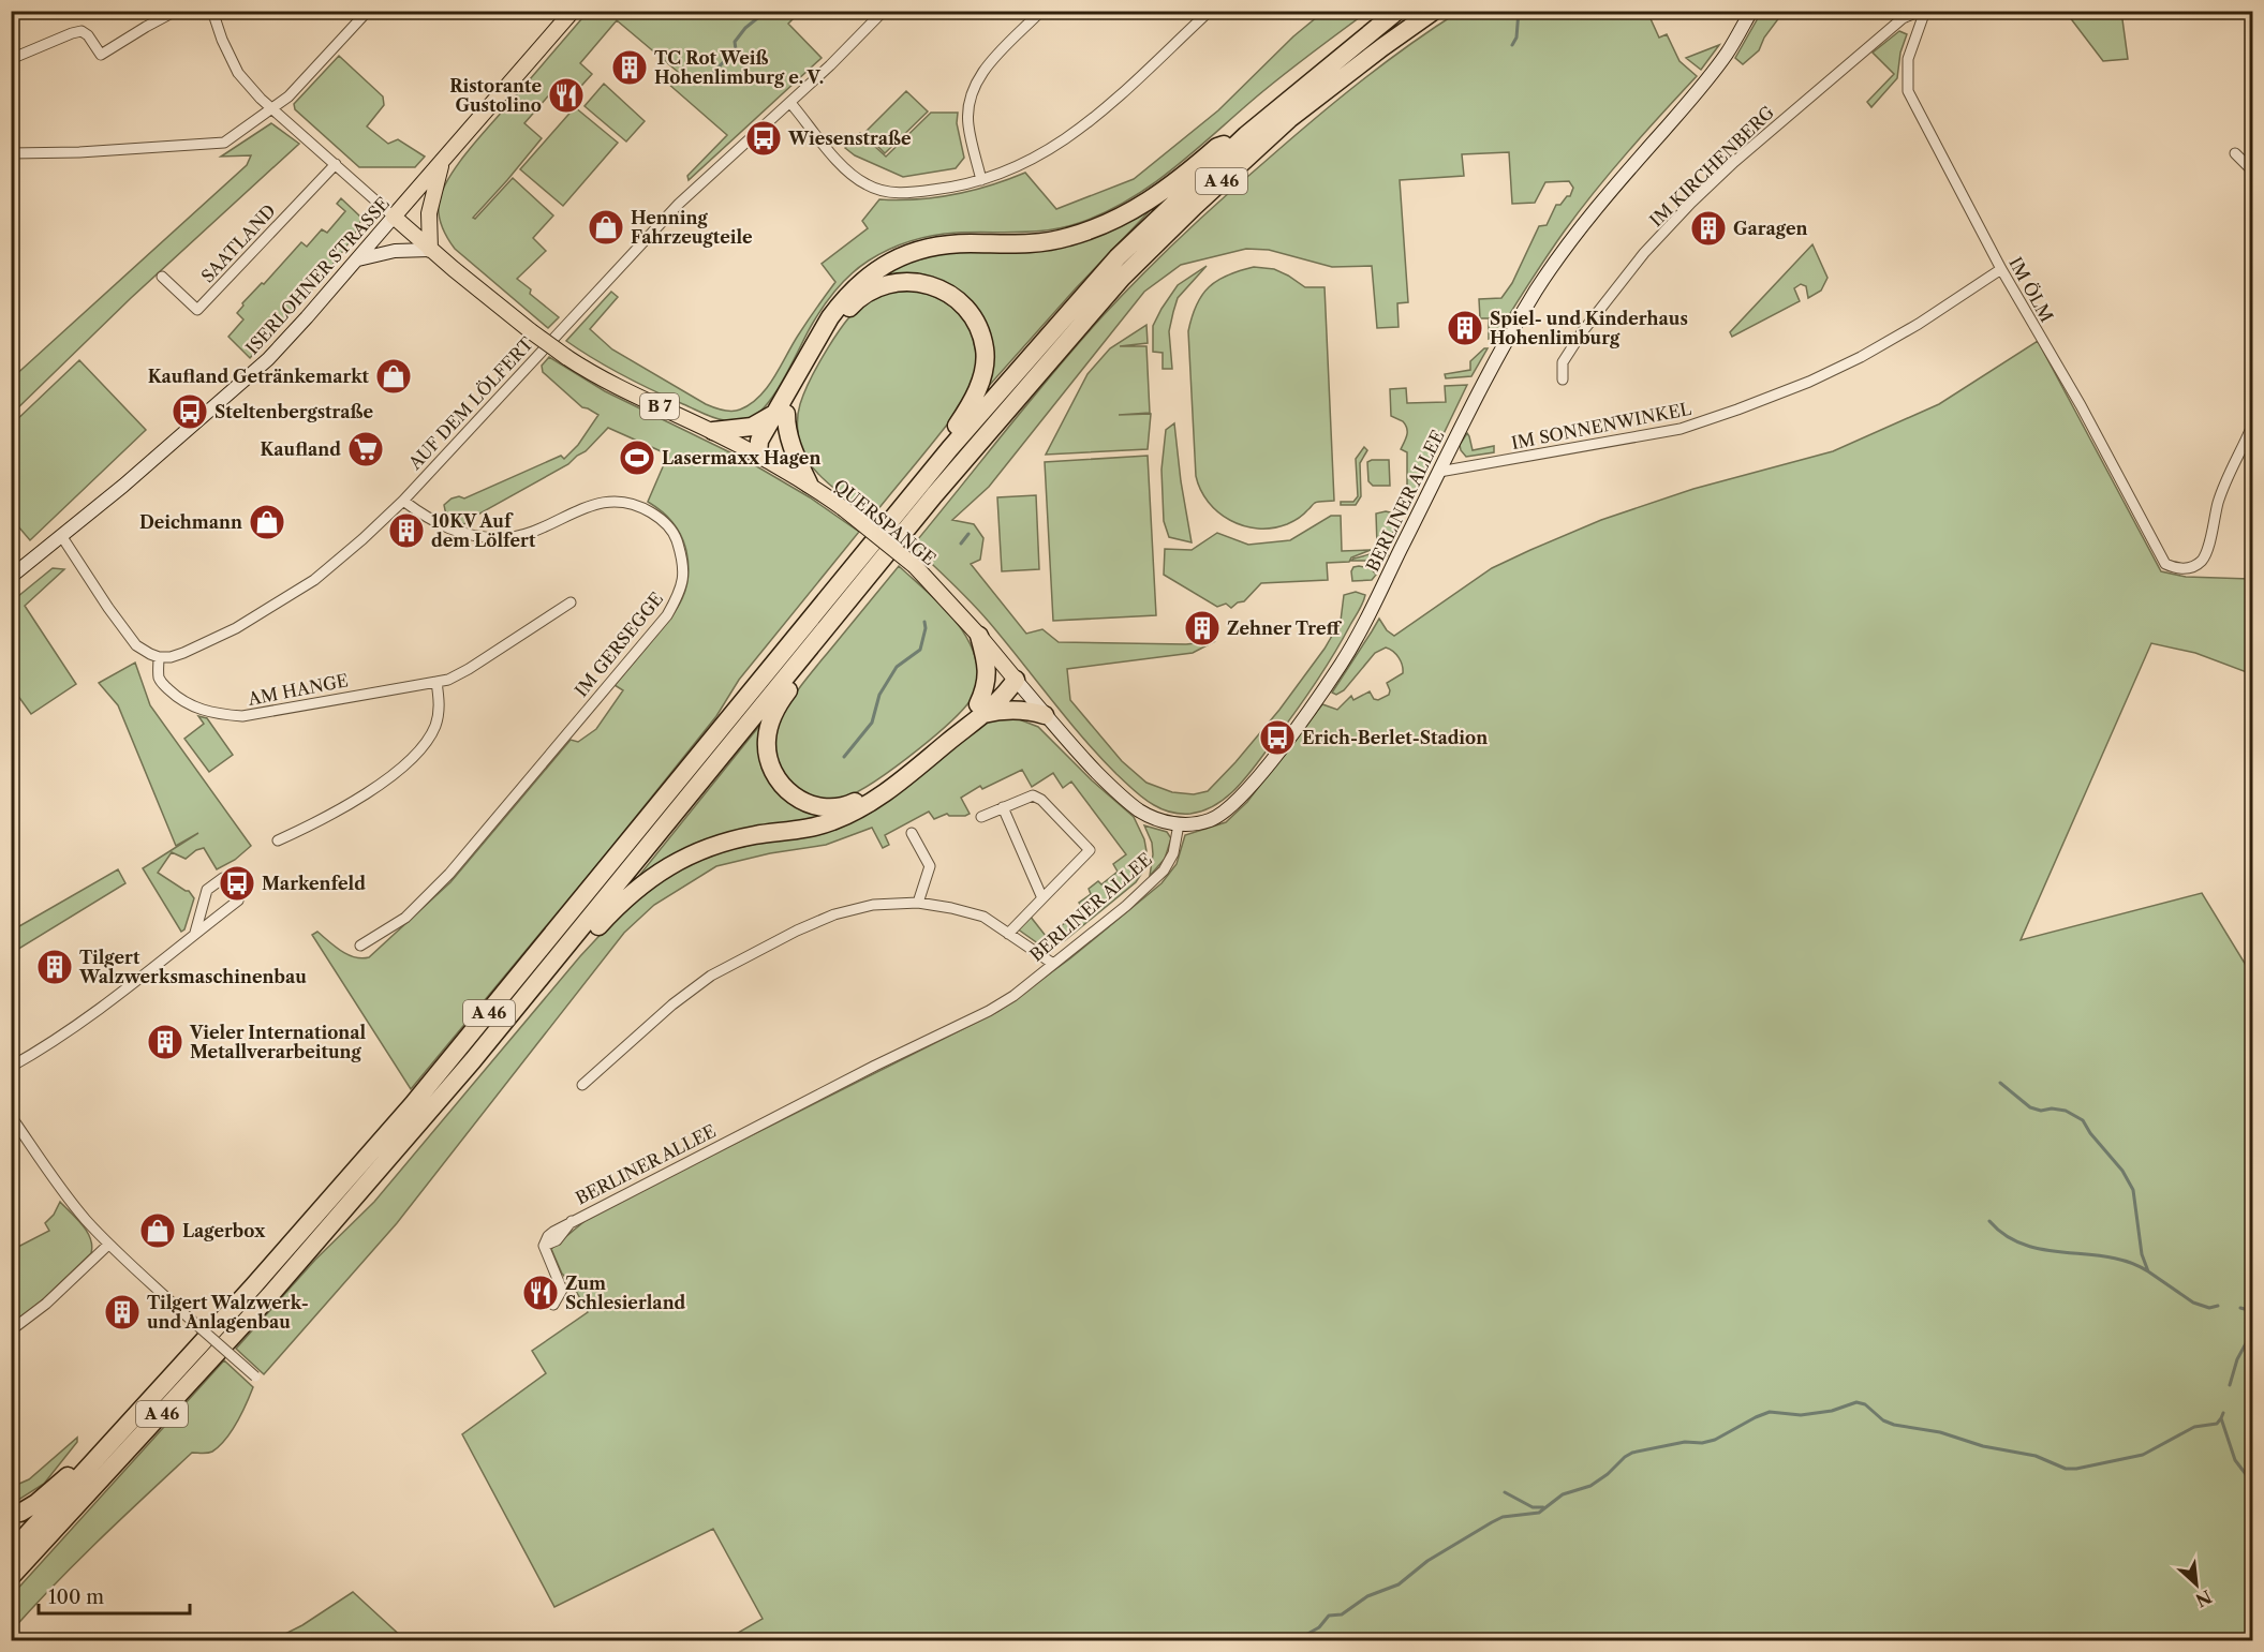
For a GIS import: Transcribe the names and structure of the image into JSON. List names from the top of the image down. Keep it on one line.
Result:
{"streets":{"highway":["A 46"],"main road":["ISERLOHNER STRASSE","B 7","QUERSPANGE"],"street":["IM KIRCHENBERG","SAATLAND","IM ÖLM","AUF DEM LÖLFERT","IM SONNENWINKEL","BERLINER ALLEE","IM GERSEGGE","AM HANGE"]},"crossings":[["IM KIRCHENBERG","IM ÖLM"],["ISERLOHNER STRASSE","QUERSPANGE"],["IM ÖLM","IM SONNENWINKEL"],["AUF DEM LÖLFERT","IM GERSEGGE"],["AUF DEM LÖLFERT","AM HANGE"],["IM SONNENWINKEL","BERLINER ALLEE"],["BERLINER ALLEE","QUERSPANGE"]],"places":{"building":["TC Rot Weiß Hohenlimburg e. V.","Garagen","Spiel- und Kinderhaus Hohenlimburg","10KV Auf dem Lölfert","Zehner Treff","Tilgert Walzwerksmaschinenbau","Vieler International Metallverarbeitung","Tilgert Walzwerk- und Anlagenbau"],"restaurant":["Ristorante Gustolino","Zum Schlesierland"],"bus stop":["Wiesenstraße","Steltenbergstraße","Erich-Berlet-Stadion","Markenfeld"],"shop":["Henning Fahrzeugteile","Kaufland Getränkemarkt","Deichmann","Lagerbox"],"supermarket":["Kaufland"],"sports":["Lasermaxx Hagen"]},"scale_bar":"100 m","north":"bottom right"}
